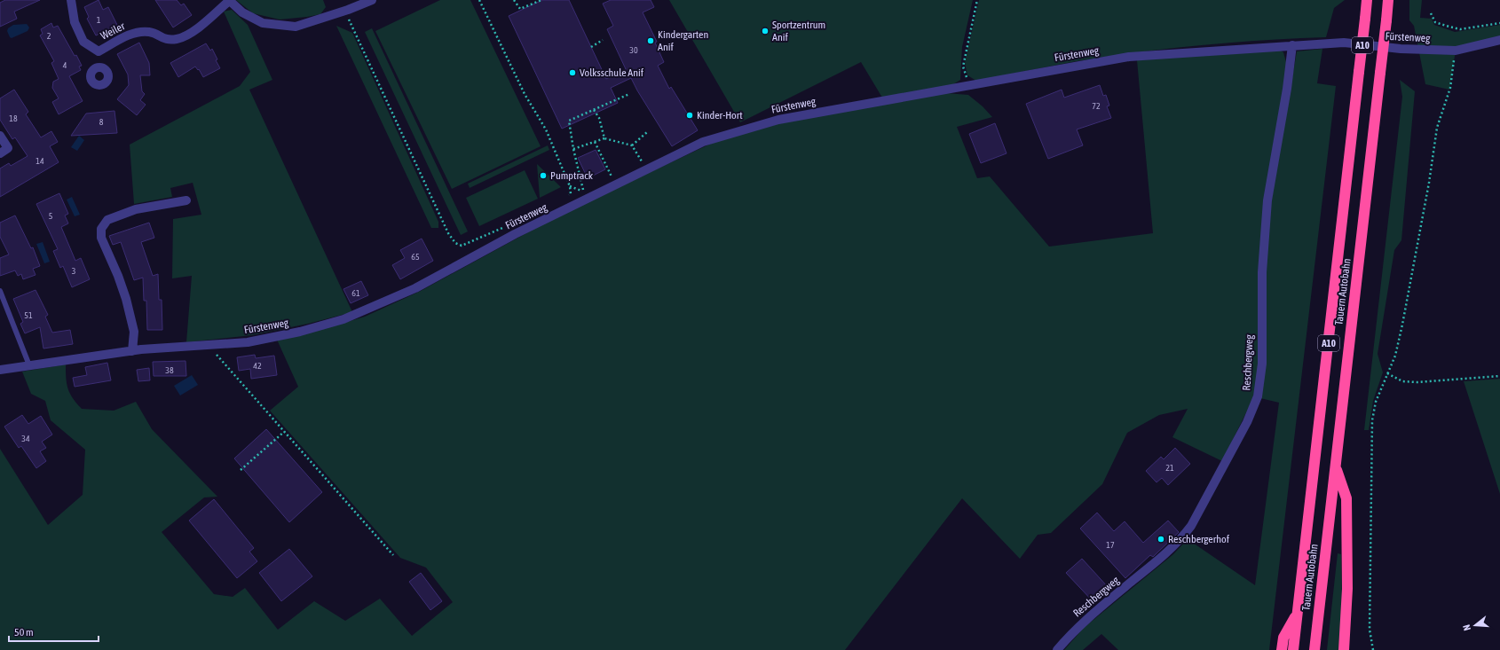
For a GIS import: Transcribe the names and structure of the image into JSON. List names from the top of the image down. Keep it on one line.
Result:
{"streets":{"highway":["A10","Tauern Autobahn"],"street":["Weiler","Fürstenweg","Reschbergweg"]},"crossings":[["Fürstenweg","Reschbergweg"]],"places":["Sportzentrum Anif","Kindergarten Anif","Volksschule Anif","Kinder-Hort","Pumptrack","Reschbergerhof"],"house_numbers":["1","2","30","4","72","18","8","14","5","65","3","61","51","42","38","34","21","17"],"scale_bar":"50 m","north":"left"}
